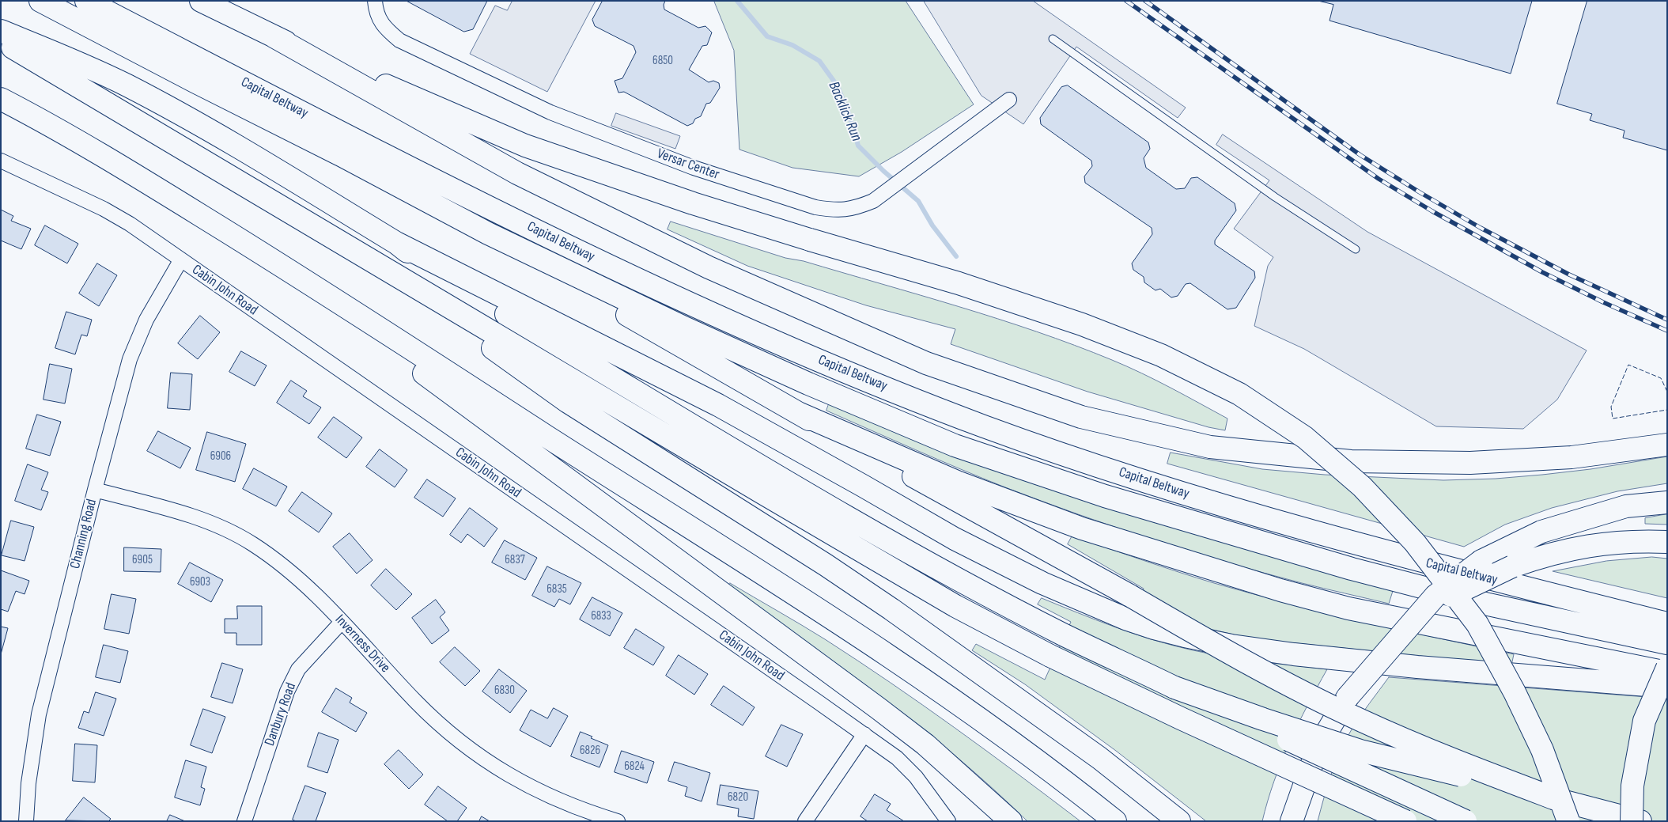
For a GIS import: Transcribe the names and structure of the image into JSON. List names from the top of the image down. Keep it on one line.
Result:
{"streets":{"highway":["Capital Beltway"],"street":["Versar Center","Cabin John Road","Channing Road","Inverness Drive","Danbury Road"]},"crossings":[["Cabin John Road","Channing Road"],["Channing Road","Inverness Drive"],["Inverness Drive","Danbury Road"]],"water":["Backlick Run"],"house_numbers":["6850","6906","6905","6837","6903","6835","6833","6830","6826","6824","6820"]}
